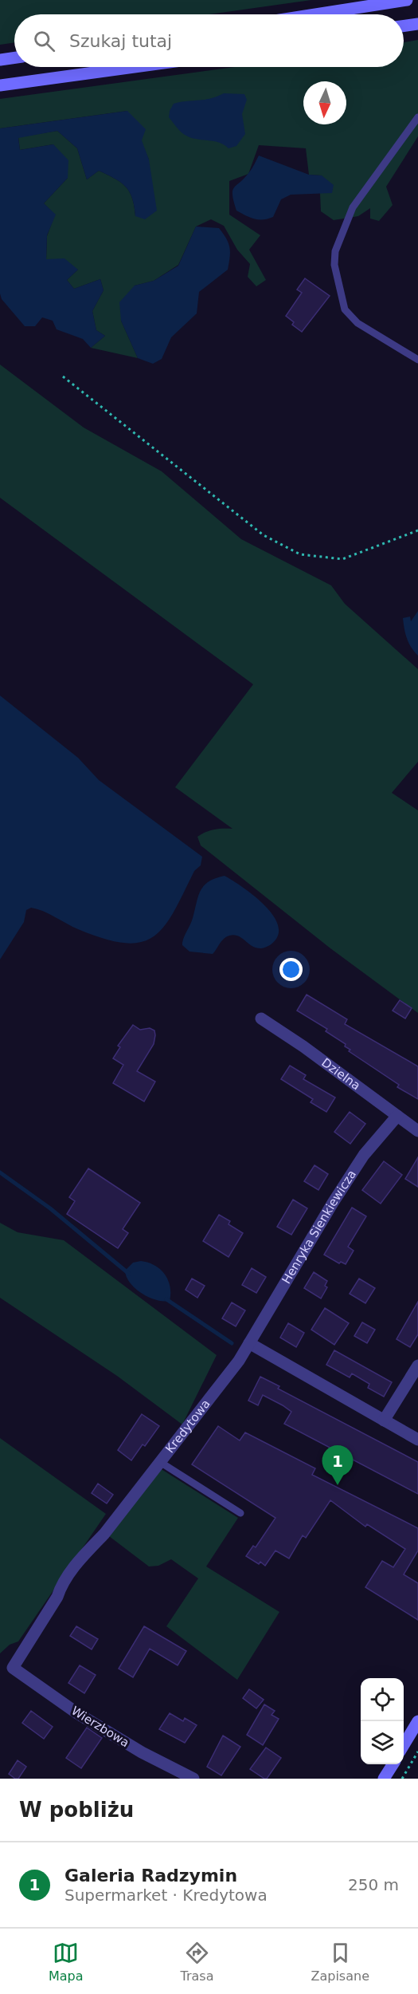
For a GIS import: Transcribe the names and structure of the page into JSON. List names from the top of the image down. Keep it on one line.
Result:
{"streets":{"street":["Dzielna","Henryka Sienkiewicza","Kredytowa","Wierzbowa"]},"crossings":[["Dzielna","Henryka Sienkiewicza"],["Henryka Sienkiewicza","Kredytowa"],["Kredytowa","Wierzbowa"]],"north":"bottom","page":{"search":"Szukaj tutaj","pins":"1","heading":"W pobliżu","list":[{"mark":"1","name":"Galeria Radzymin","note":"Supermarket · Kredytowa","value":"250 m"}],"nav":["Mapa","Trasa","Zapisane"]}}
